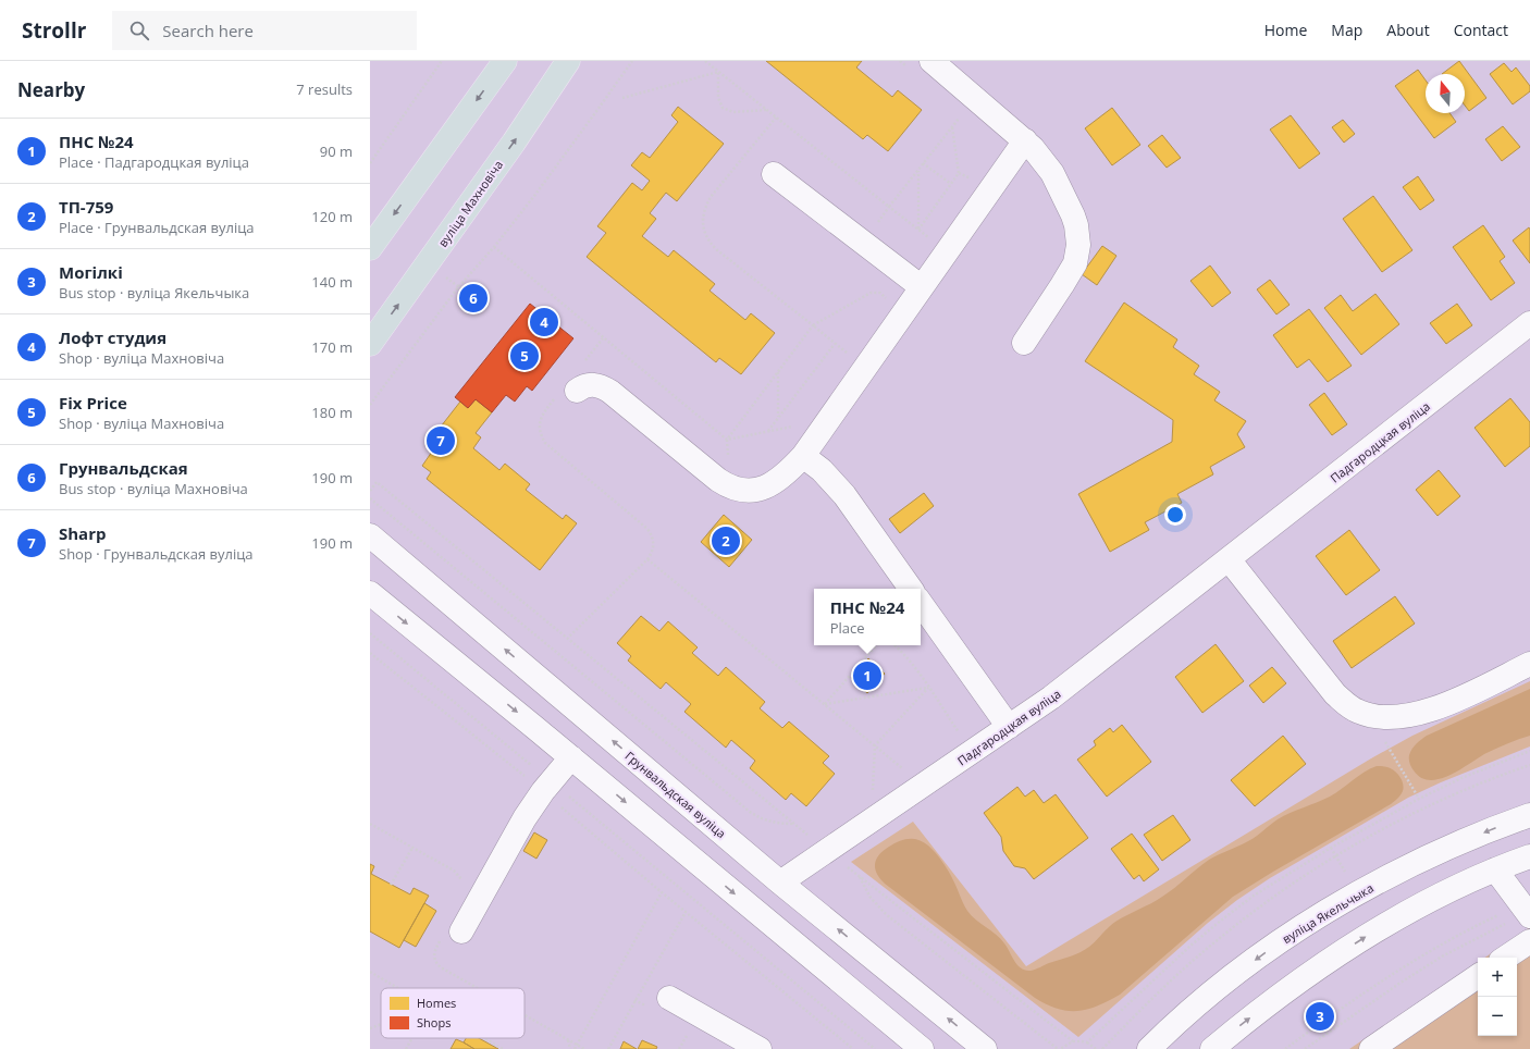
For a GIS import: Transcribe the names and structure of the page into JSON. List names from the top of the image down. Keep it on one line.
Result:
{"streets":{"main road":["вуліца Махновіча"],"street":["Падгародцкая вуліца","Грунвальдская вуліца","вуліца Якельчыка"]},"crossings":[["Падгародцкая вуліца","Грунвальдская вуліца"]],"legend":["Homes","Shops"],"north":"top","page":{"header":"Strollr","search":"Search here","nav":["Home","Map","About","Contact"],"heading":["Nearby","7 results"],"list":[{"mark":"1","name":"ПНС №24","note":"Place · Падгародцкая вуліца","value":"90 m"},{"mark":"2","name":"ТП-759","note":"Place · Грунвальдская вуліца","value":"120 m"},{"mark":"3","name":"Могілкі","note":"Bus stop · вуліца Якельчыка","value":"140 m"},{"mark":"4","name":"Лофт студия","note":"Shop · вуліца Махновіча","value":"170 m"},{"mark":"5","name":"Fix Price","note":"Shop · вуліца Махновіча","value":"180 m"},{"mark":"6","name":"Грунвальдская","note":"Bus stop · вуліца Махновіча","value":"190 m"},{"mark":"7","name":"Sharp","note":"Shop · Грунвальдская вуліца","value":"190 m"}],"pins":["6","4","5","7","2","1","3"],"popup":["ПНС №24","Place"],"map_buttons":["+","−"]}}
